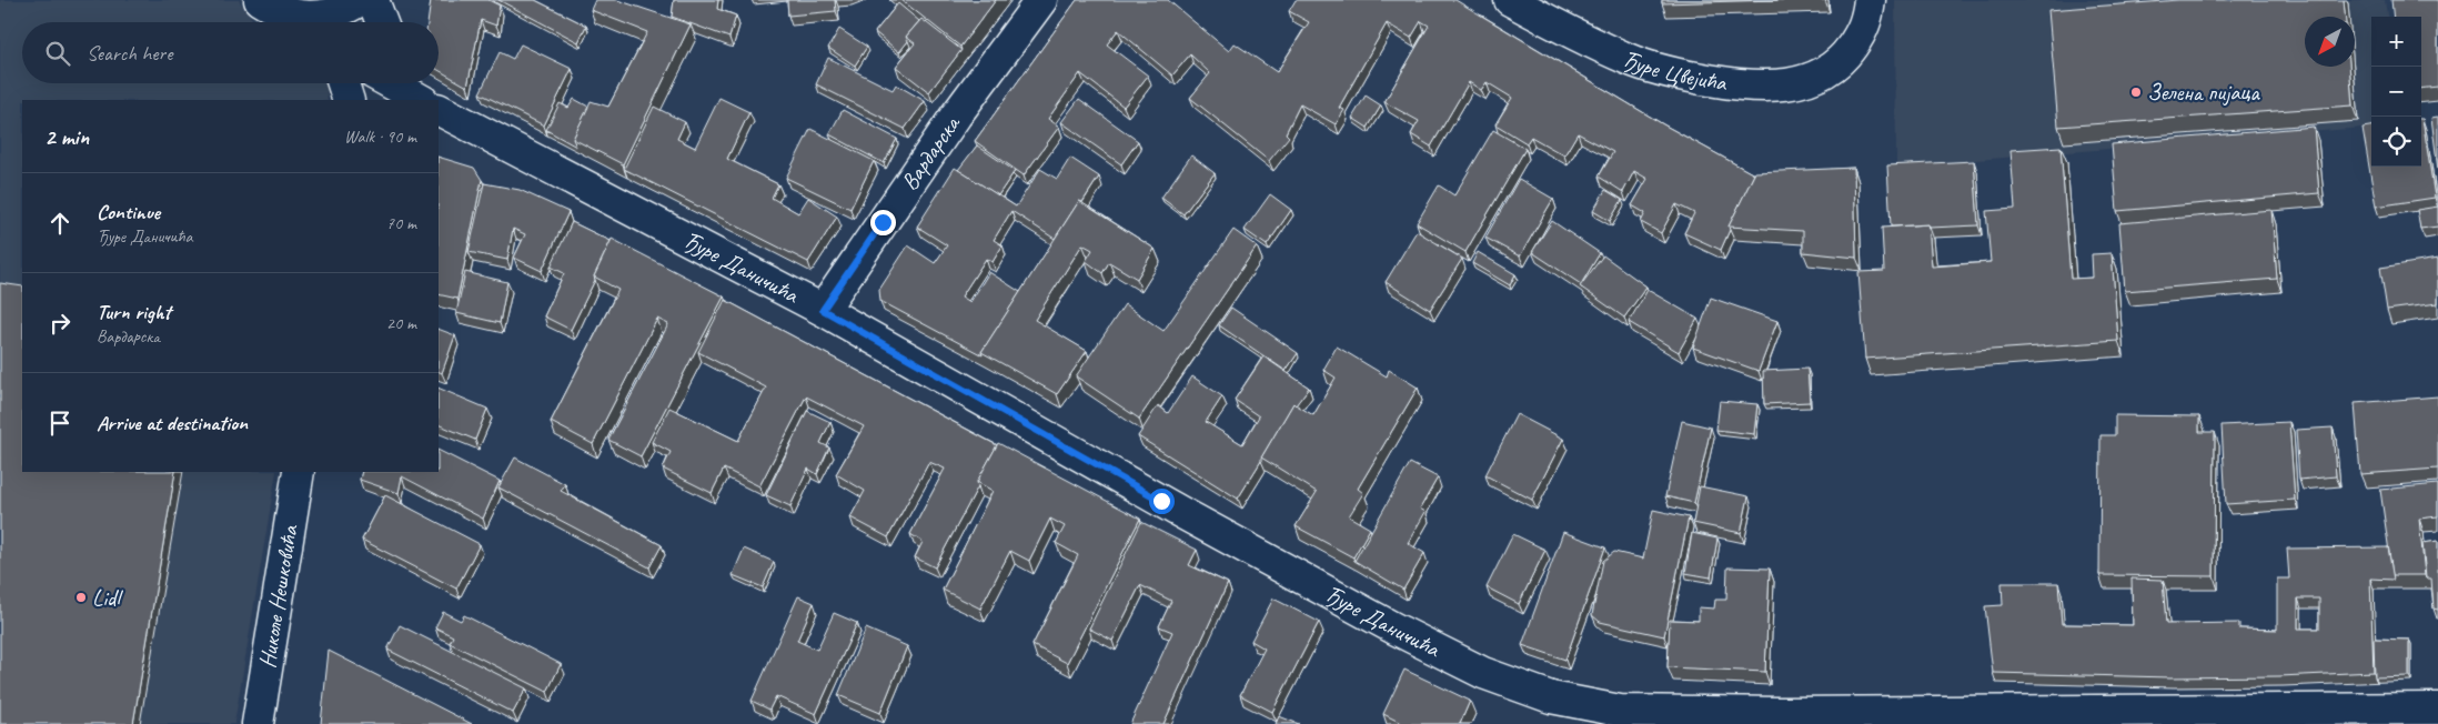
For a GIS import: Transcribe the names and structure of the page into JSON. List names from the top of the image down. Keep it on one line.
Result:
{"streets":{"street":["Ђуре Цвејића","Вардарска","Ђуре Даничића","Николе Нешковића"]},"crossings":[["Вардарска","Ђуре Даничића"]],"places":["Зелена пијаца","Lidl"],"north":"bottom left","page":{"map_buttons":["+","−"],"search":"Search here","heading":["2 min","Walk · 90 m"],"list":[["Continue","Ђуре Даничића","70 m"],["Turn right","Вардарска","20 m"],"Arrive at destination"]}}
